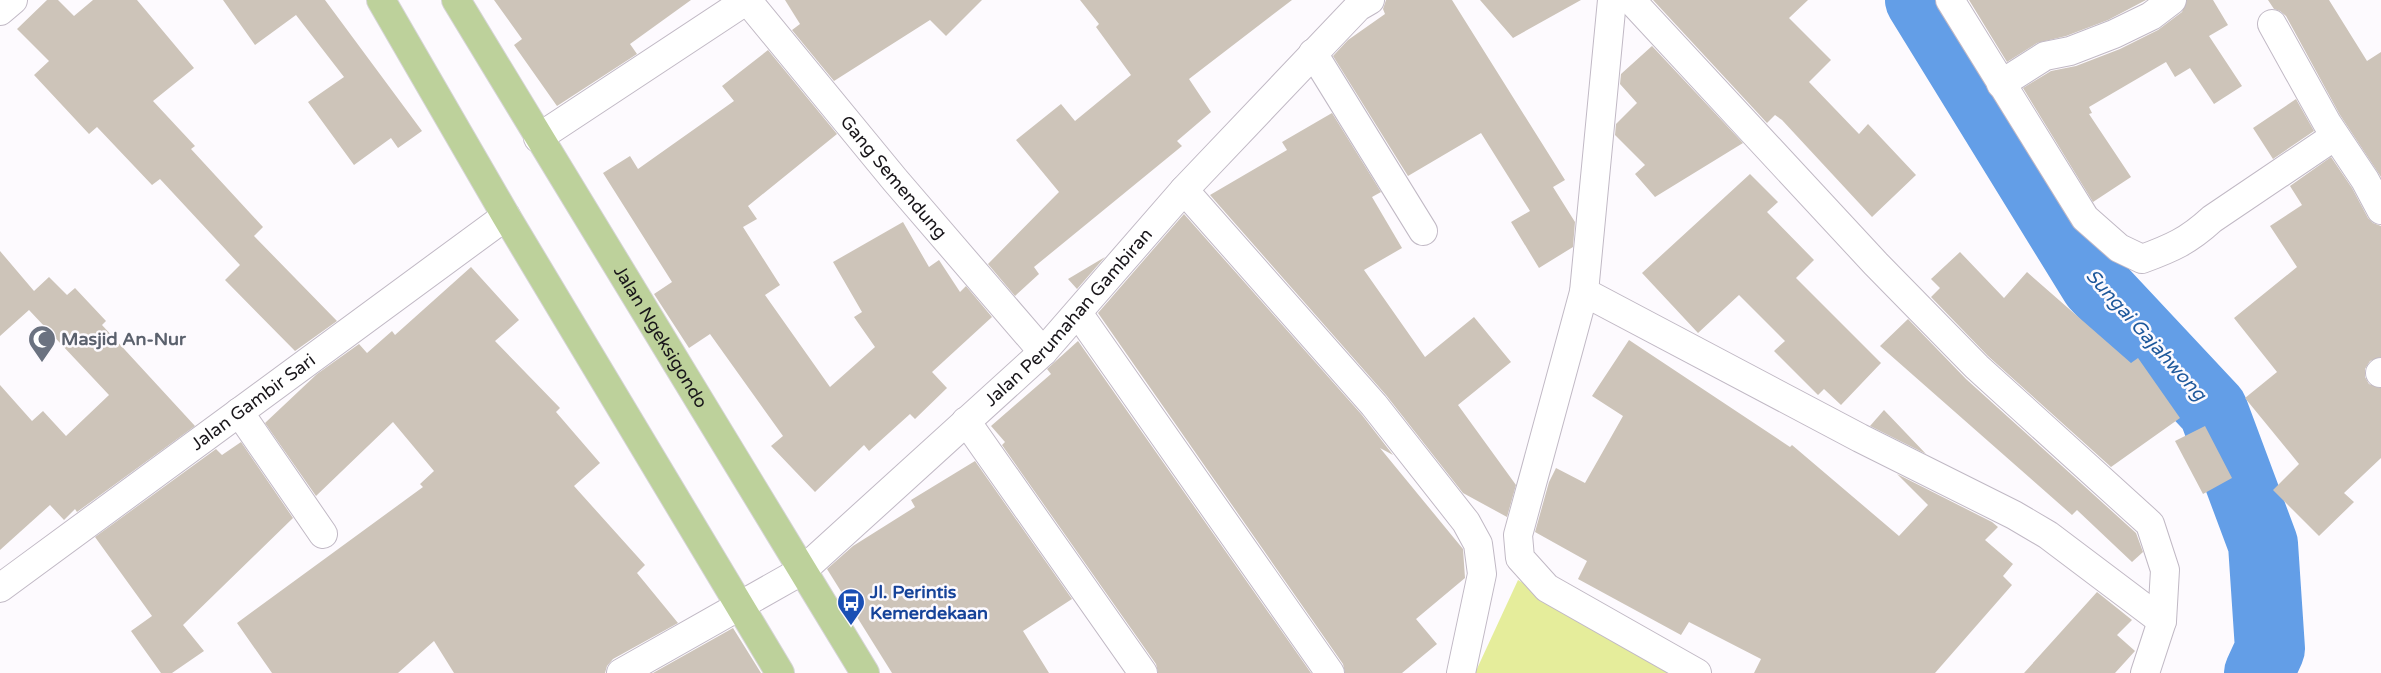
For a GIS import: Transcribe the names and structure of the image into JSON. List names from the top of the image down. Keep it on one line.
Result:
{"streets":{"main road":["Jalan Ngeksigondo"],"street":["Gang Semendung","Jalan Perumahan Gambiran","Jalan Gambir Sari"]},"crossings":[["Gang Semendung","Jalan Perumahan Gambiran"],["Jalan Perumahan Gambiran","Jalan Ngeksigondo"]],"water":["Sungai Gajahwong"],"places":{"mosque":["Masjid An-Nur"],"bus stop":["Jl. Perintis Kemerdekaan"]}}
